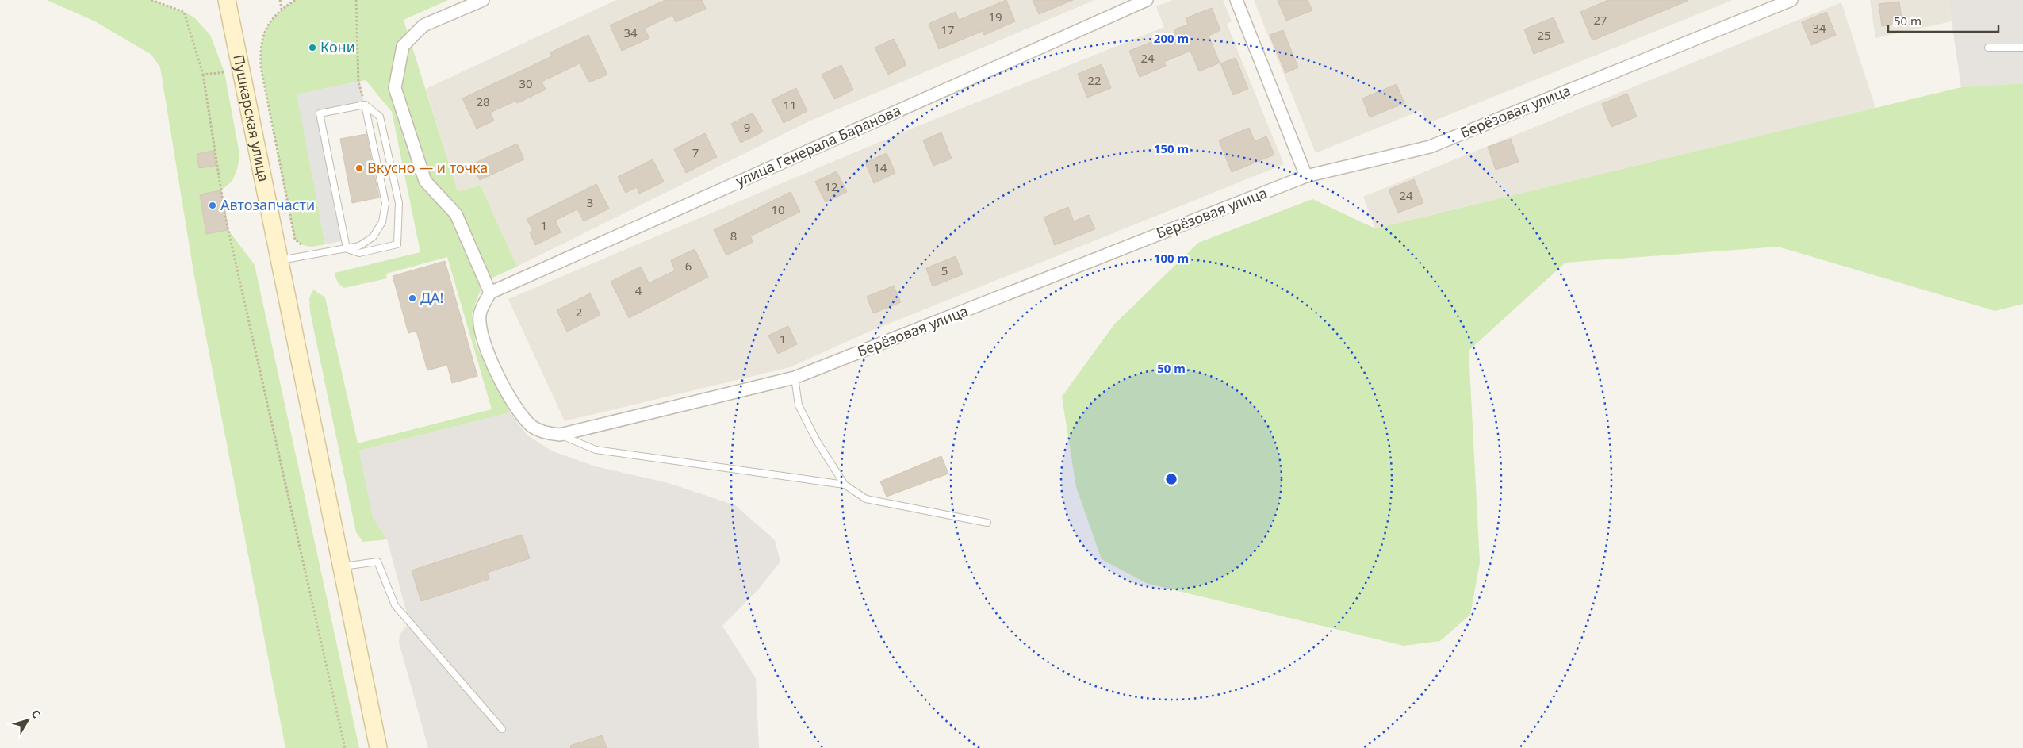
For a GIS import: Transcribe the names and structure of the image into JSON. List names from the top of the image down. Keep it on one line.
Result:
{"streets":{"main road":["Пушкарская улица"],"street":["Берёзовая улица","улица Генерала Баранова"]},"places":["Кони","Вкусно — и точка","Автозапчасти","ДА!"],"house_numbers":["19","27","34","17","34","25","24","22","30","28","11","9","7","14","12","24","3","10","1","8","6","5","4","2","1"],"scale_bar":"50 m","north":"top right","rings":["200 m","150 m","100 m","50 m"]}
